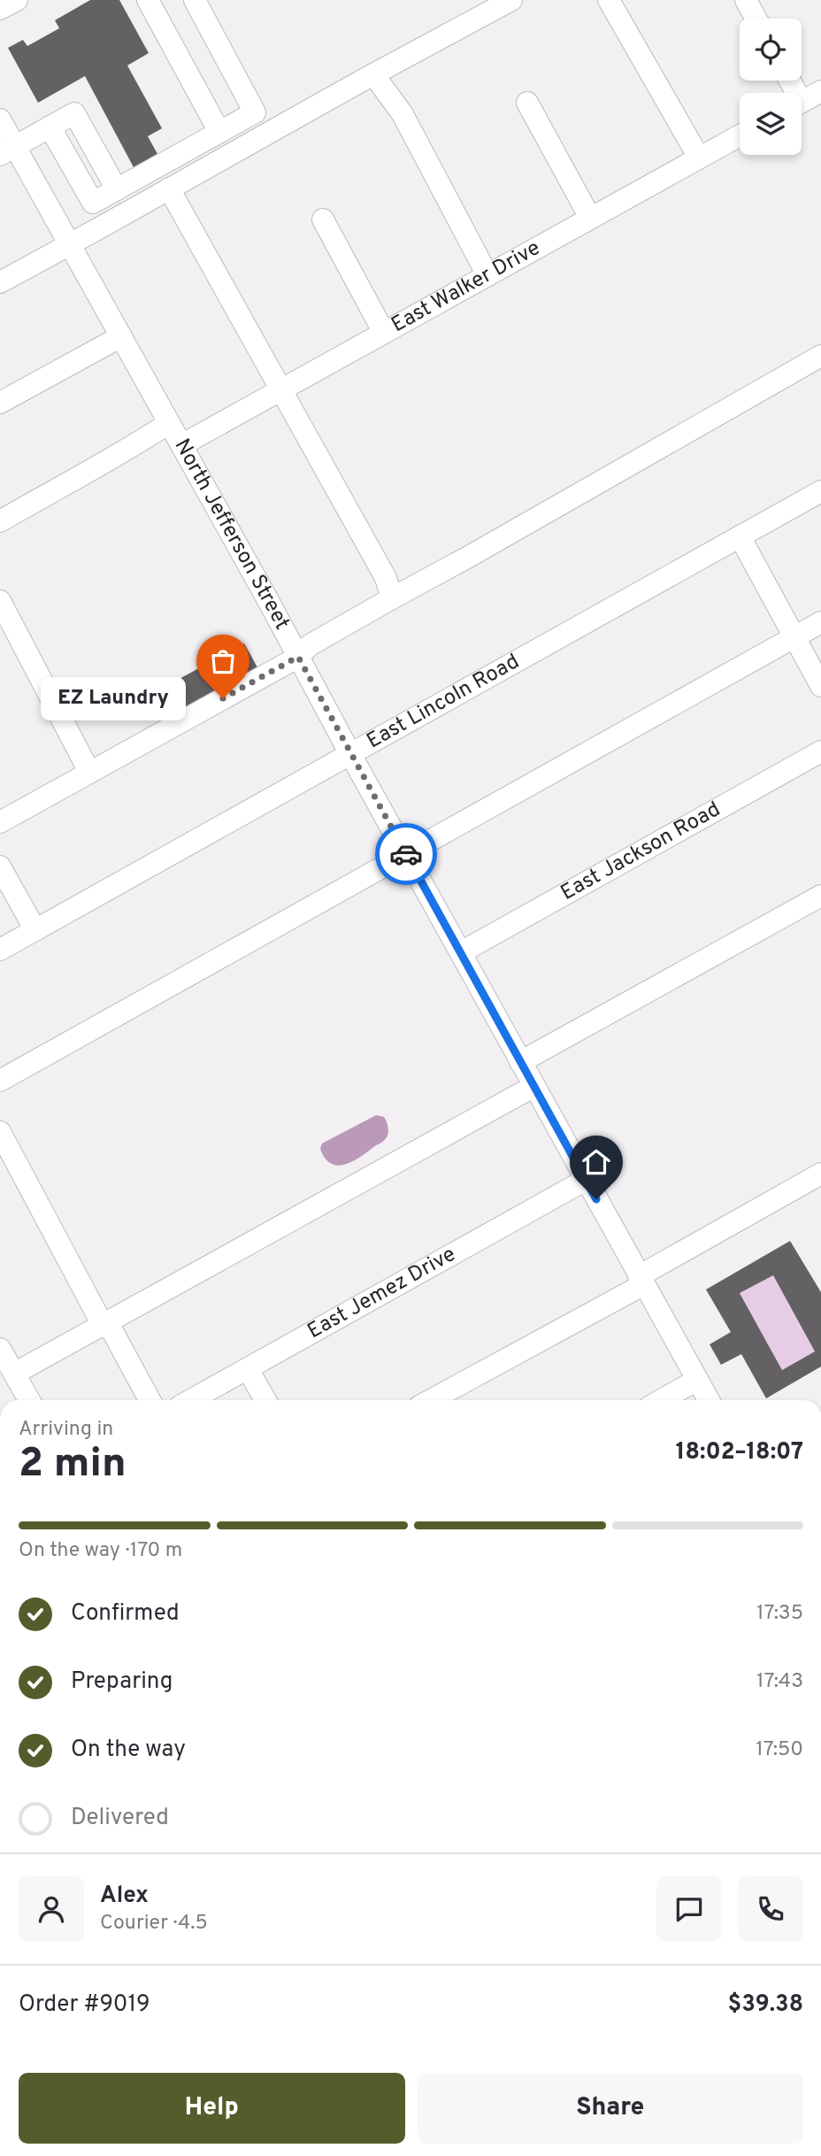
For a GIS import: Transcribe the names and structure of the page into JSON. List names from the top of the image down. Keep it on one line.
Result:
{"streets":{"street":["East Walker Drive","North Jefferson Street","East Lincoln Road","East Jackson Road","East Jemez Drive"]},"crossings":[["East Walker Drive","North Jefferson Street"],["North Jefferson Street","East Lincoln Road"],["North Jefferson Street","East Jackson Road"],["North Jefferson Street","East Jemez Drive"]],"places":["EZ Laundry"],"page":{"bubble":"EZ Laundry","heading":["2 min","Arriving in","18:02–18:07"],"panel":["Alex","Courier · 4.5","Order #9019","$39.38"],"bar":"On the way · 170 m","list":[["Confirmed","17:35"],["Preparing","17:43"],["On the way","17:50"],"Delivered"],"buttons":["Help","Share"]}}
